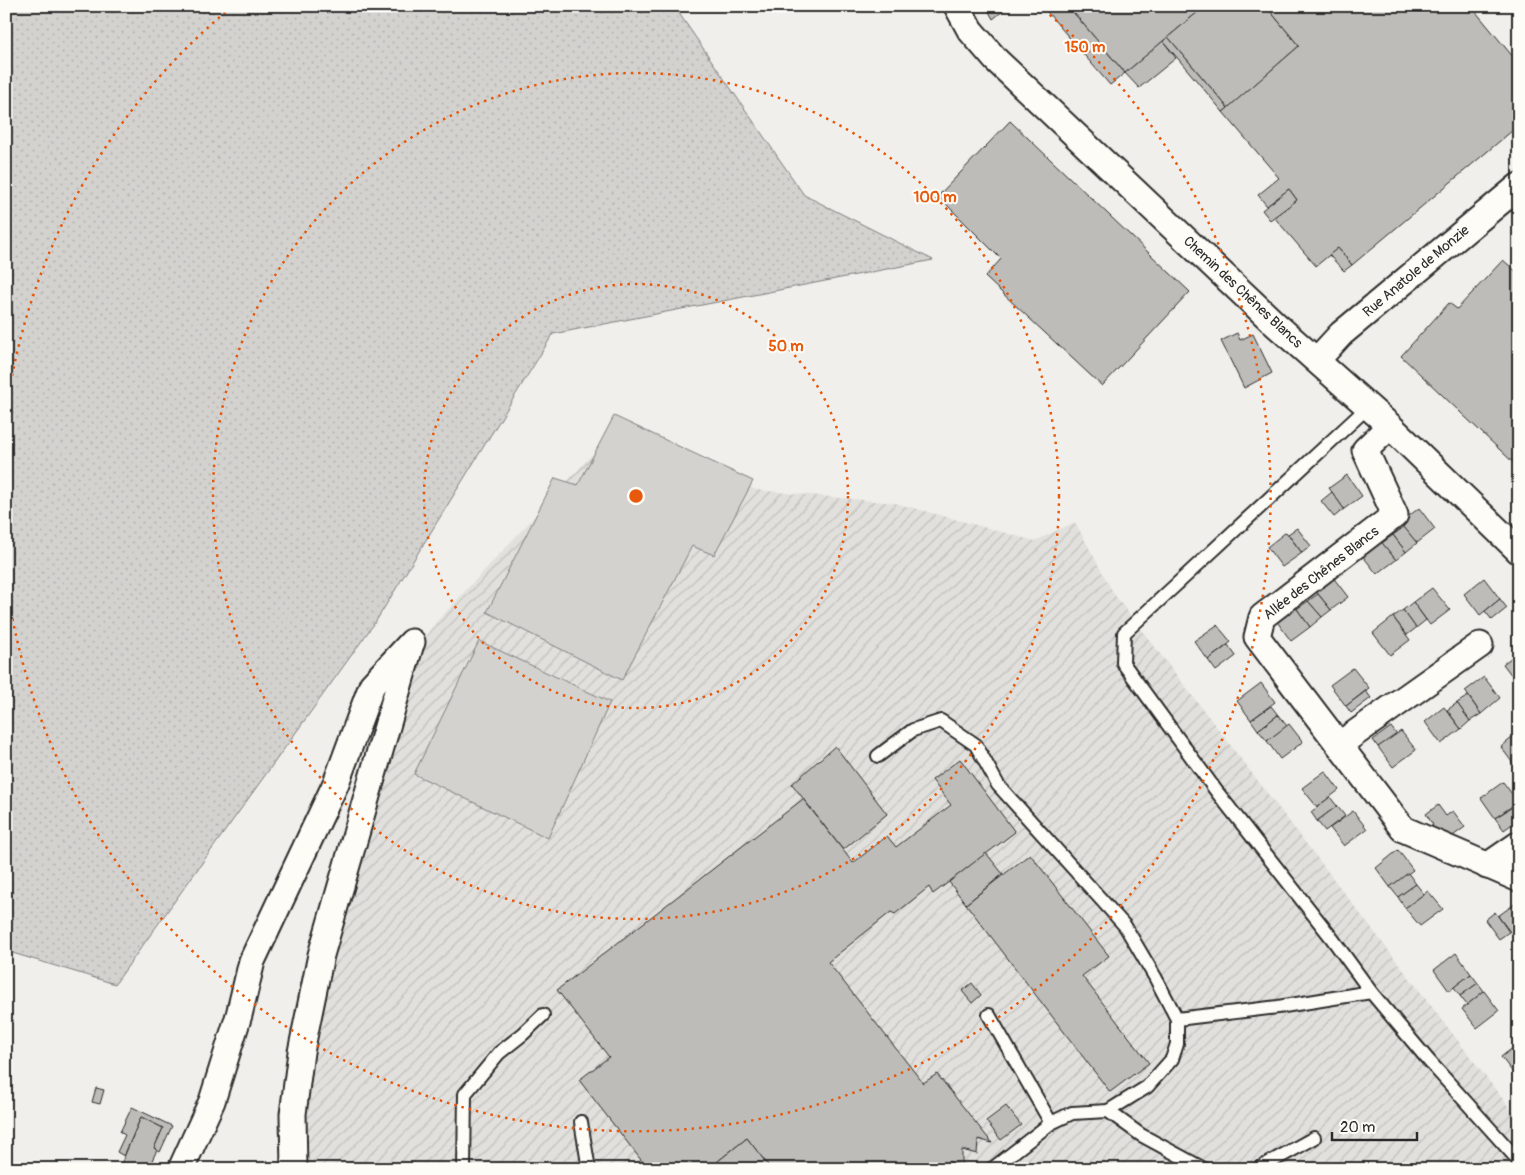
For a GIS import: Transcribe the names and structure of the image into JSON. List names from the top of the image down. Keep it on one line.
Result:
{"streets":{"street":["Rue Anatole de Monzie","Chemin des Chênes Blancs","Allée des Chênes Blancs"]},"crossings":[["Rue Anatole de Monzie","Chemin des Chênes Blancs"],["Chemin des Chênes Blancs","Allée des Chênes Blancs"]],"scale_bar":"20 m","rings":["150 m","100 m","50 m"]}
